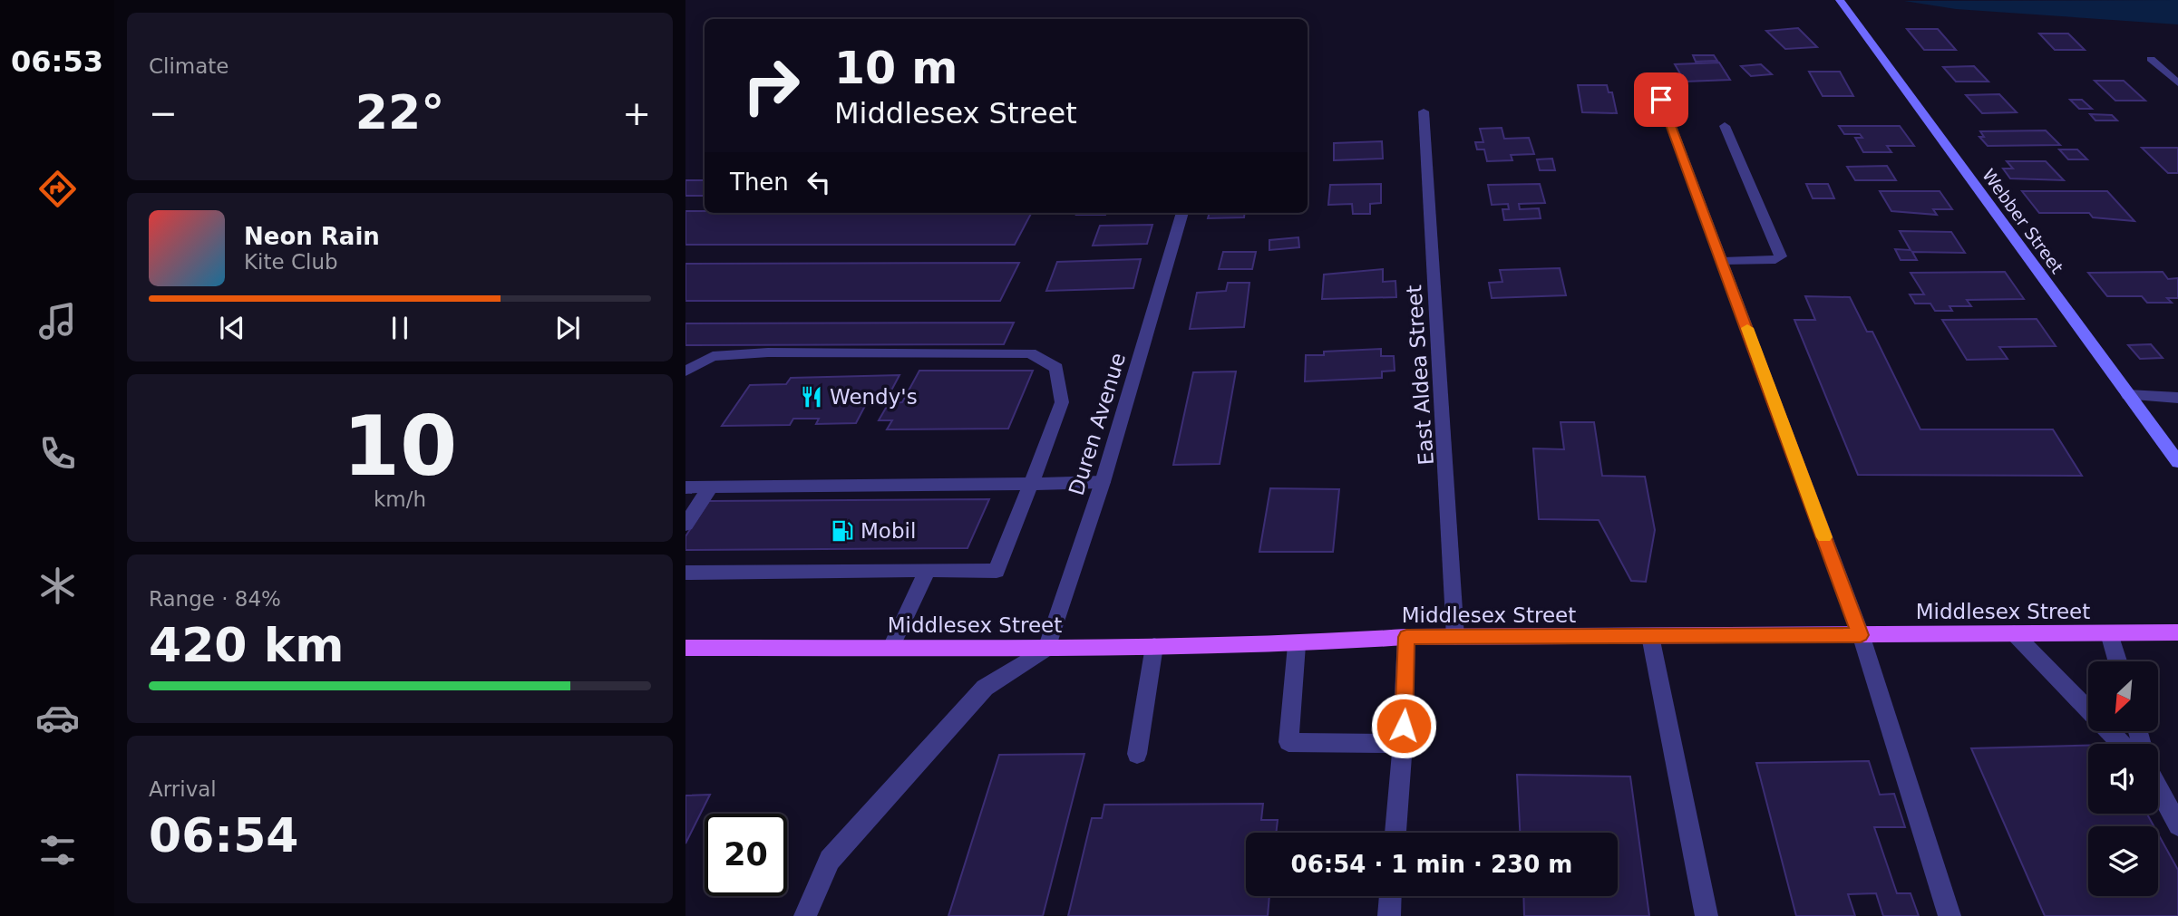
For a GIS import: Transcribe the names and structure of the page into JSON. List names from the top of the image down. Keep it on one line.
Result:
{"streets":{"main road":["Middlesex Street"],"street":["Webber Street","East Aldea Street","Duren Avenue"]},"crossings":[["East Aldea Street","Middlesex Street"],["Duren Avenue","Middlesex Street"]],"places":{"restaurant":["Wendy's"],"fuel station":["Mobil"]},"north":"bottom left","page":{"tabs":"06:53","tile":["Climate",["10","km/h"],["Range · 84%","420 km"],["Arrival","06:54"]],"turn":["10 m","Middlesex Street"],"heat":["−","22°","+"],"then":"Then","song":["Neon Rain","Kite Club"],"limit":"20","trip":"06:54 · 1 min · 230 m"}}
